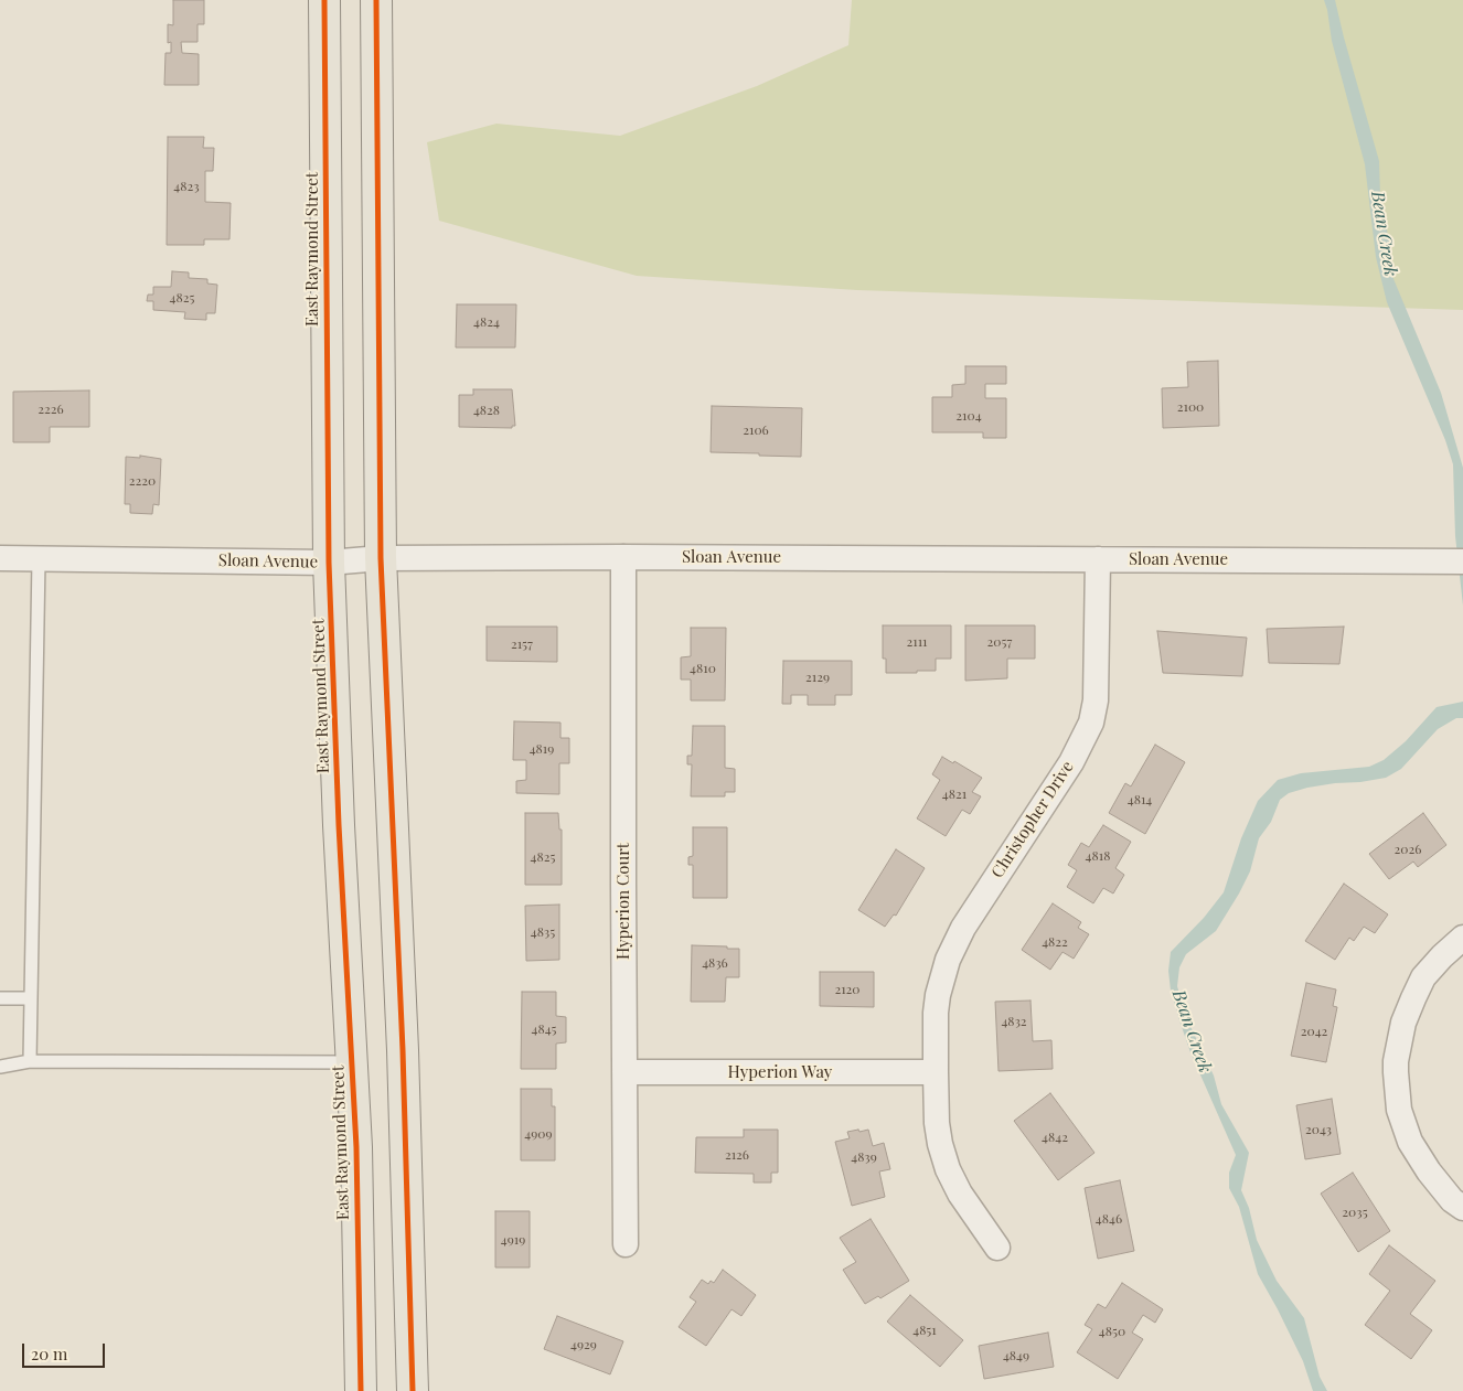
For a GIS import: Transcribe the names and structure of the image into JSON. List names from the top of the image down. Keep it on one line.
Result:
{"streets":{"main road":["East Raymond Street"],"street":["Sloan Avenue","Christopher Drive","Hyperion Court","Hyperion Way"]},"crossings":[["East Raymond Street","Sloan Avenue"],["Sloan Avenue","Christopher Drive"],["Sloan Avenue","Hyperion Court"],["Christopher Drive","Hyperion Way"],["Hyperion Court","Hyperion Way"]],"water":["Bean Creek"],"house_numbers":["4823","4825","4824","2100","2226","4828","2104","2106","2220","2111","2057","2157","4810","2129","4819","4821","4814","2026","4818","4825","4835","4822","4836","2120","4832","4845","2042","2043","4909","4842","2126","4839","2035","4846","4919","4851","4850","4929","4849"],"scale_bar":"20 m"}
